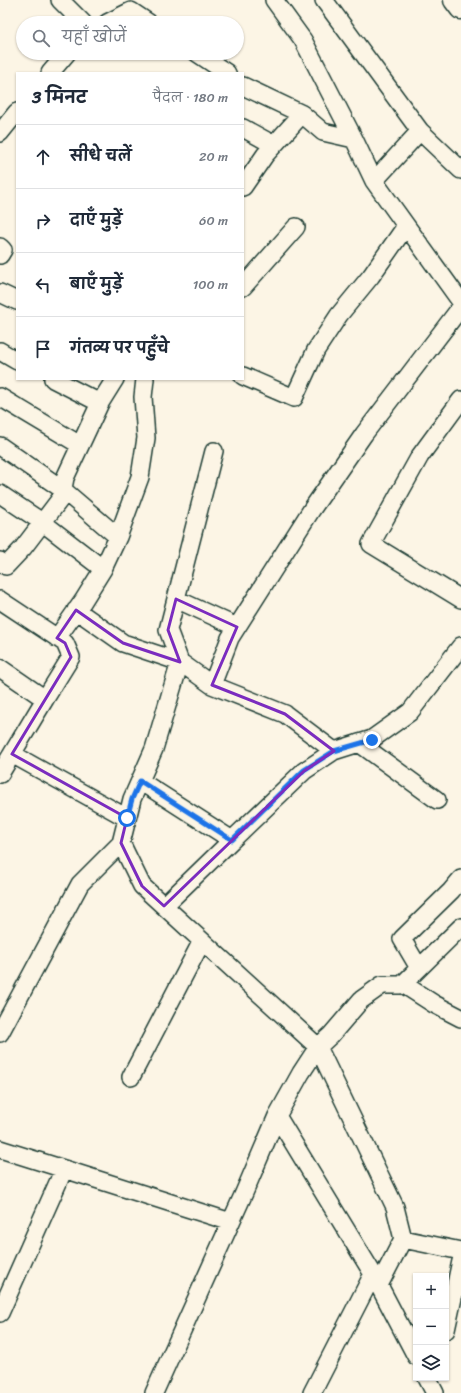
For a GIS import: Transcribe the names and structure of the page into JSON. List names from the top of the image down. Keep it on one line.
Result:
{"page":{"search":"यहाँ खोजें","heading":["3 मिनट","पैदल · 180 m"],"list":[["सीधे चलें","20 m"],["दाएँ मुड़ें","60 m"],["बाएँ मुड़ें","100 m"],"गंतव्य पर पहुँचे"],"map_buttons":["+","−"]}}
